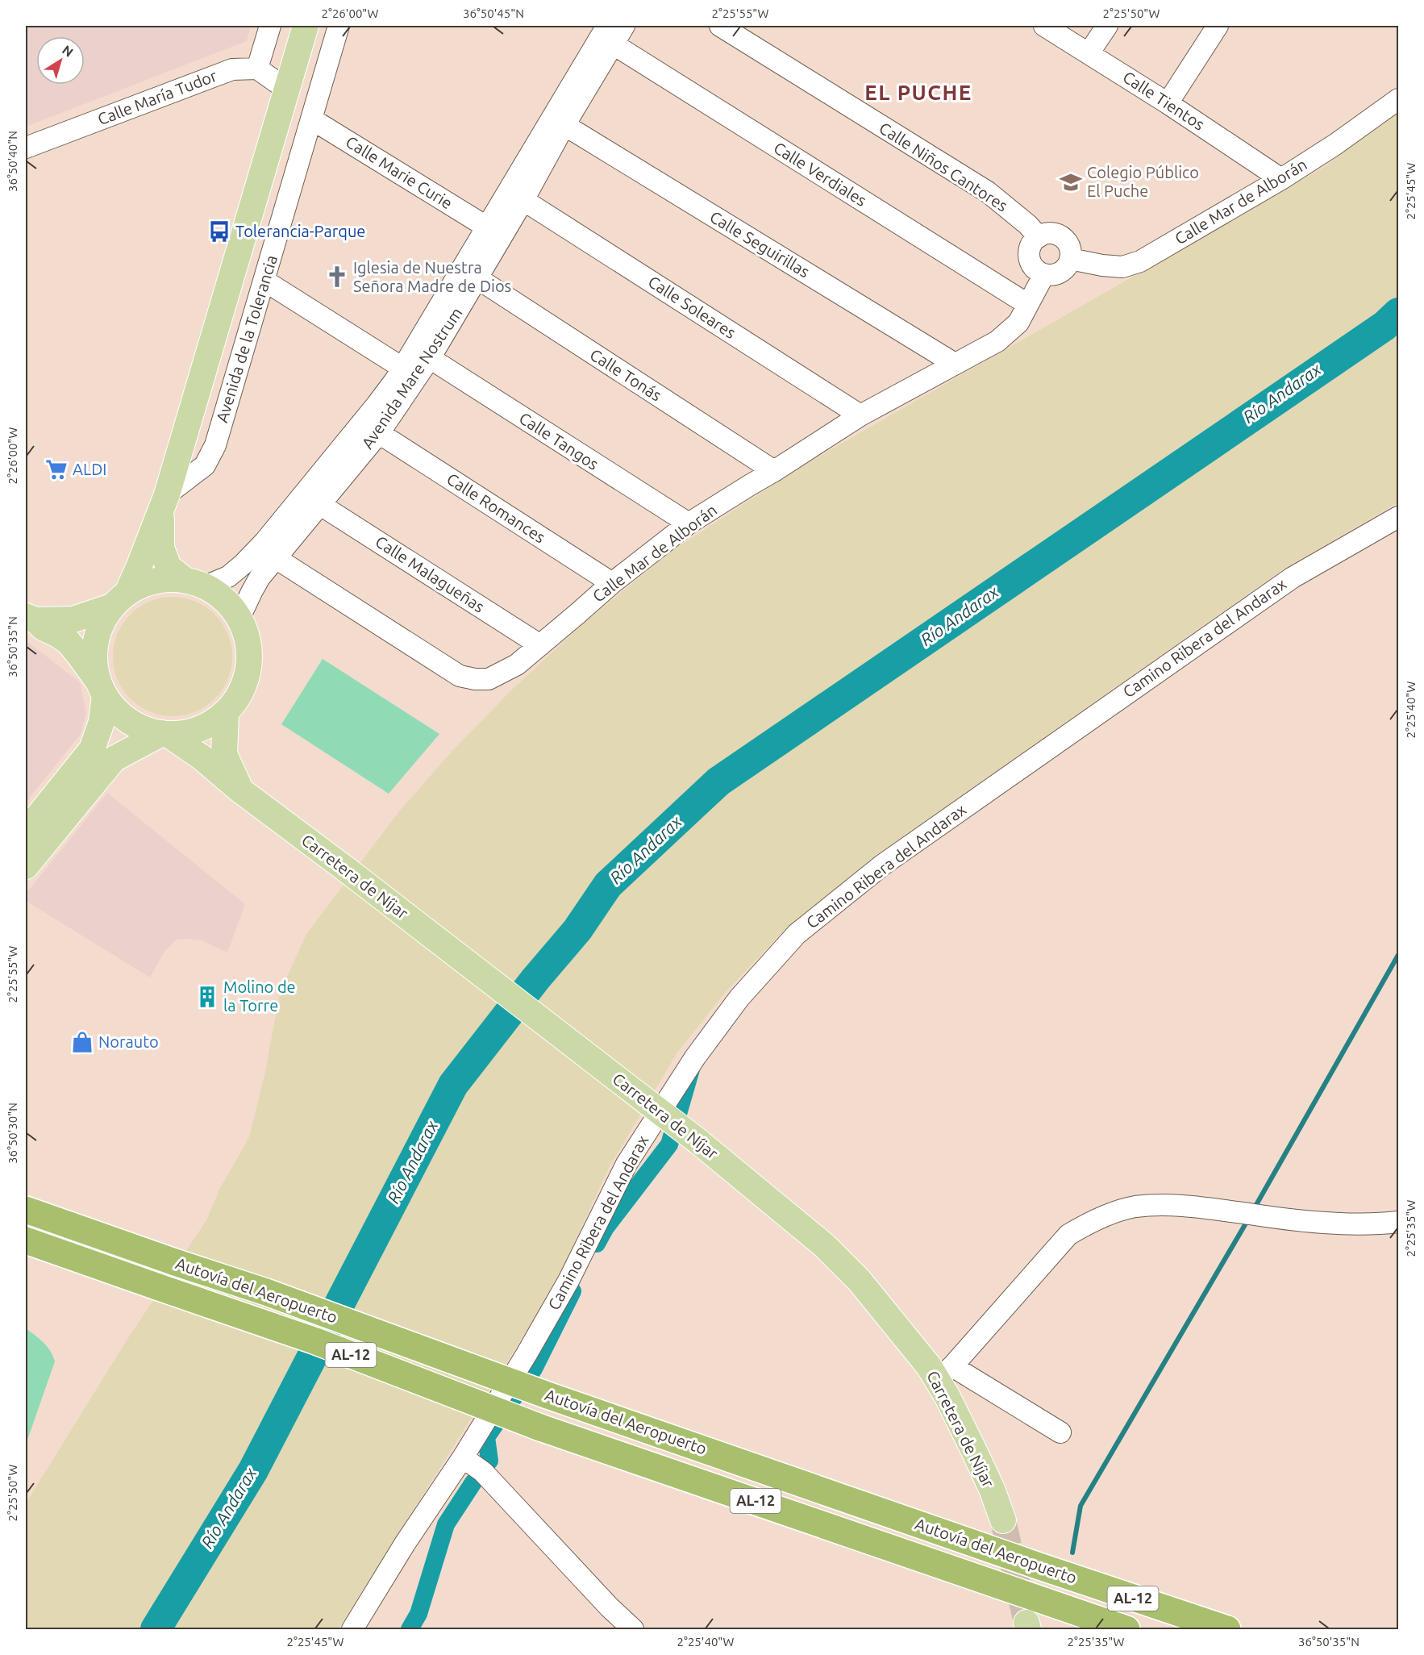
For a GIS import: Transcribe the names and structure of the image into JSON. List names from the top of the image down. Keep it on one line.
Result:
{"streets":{"highway":["Autovía del Aeropuerto","AL-12"],"main road":["Avenida de la Tolerancia","Carretera de Níjar"],"street":["Calle María Tudor","Calle Tientos","Calle Niños Cantores","Calle Marie Curie","Calle Verdiales","Calle Mar de Alborán","Calle Seguirillas","Calle Soleares","Calle Tonás","Avenida Mare Nostrum","Calle Tangos","Calle Romances","Calle Malagueñas","Camino Ribera del Andarax"]},"crossings":[["Calle Tientos","Calle Mar de Alborán"],["Calle Niños Cantores","Calle Mar de Alborán"],["Calle Marie Curie","Avenida de la Tolerancia"],["Calle Marie Curie","Avenida Mare Nostrum"],["Calle Verdiales","Calle Mar de Alborán"],["Calle Verdiales","Avenida Mare Nostrum"],["Calle Mar de Alborán","Calle Seguirillas"],["Calle Mar de Alborán","Calle Soleares"],["Calle Mar de Alborán","Calle Tonás"],["Calle Mar de Alborán","Avenida Mare Nostrum"],["Calle Mar de Alborán","Calle Tangos"],["Calle Mar de Alborán","Calle Romances"],["Calle Mar de Alborán","Calle Malagueñas"],["Calle Seguirillas","Avenida Mare Nostrum"],["Calle Soleares","Avenida Mare Nostrum"],["Avenida de la Tolerancia","Avenida Mare Nostrum"],["Avenida de la Tolerancia","Carretera de Níjar"],["Calle Tonás","Avenida Mare Nostrum"],["Avenida Mare Nostrum","Calle Tangos"],["Avenida Mare Nostrum","Calle Romances"],["Avenida Mare Nostrum","Calle Malagueñas"],["Avenida Mare Nostrum","Carretera de Níjar"]],"districts":["EL PUCHE"],"water":["Río Andarax"],"places":{"school or university":["Colegio Público El Puche"],"bus stop":["Tolerancia-Parque"],"church":["Iglesia de Nuestra Señora Madre de Dios"],"supermarket":["ALDI"],"building":["Molino de la Torre"],"shop":["Norauto"]},"north":"top right","coordinates":["2°26'00\"W","36°50'45\"N","2°25'55\"W","2°25'50\"W","36°50'40\"N","2°25'45\"W","36°50'35\"N","2°25'40\"W","36°50'30\"N","2°25'35\"W"]}
